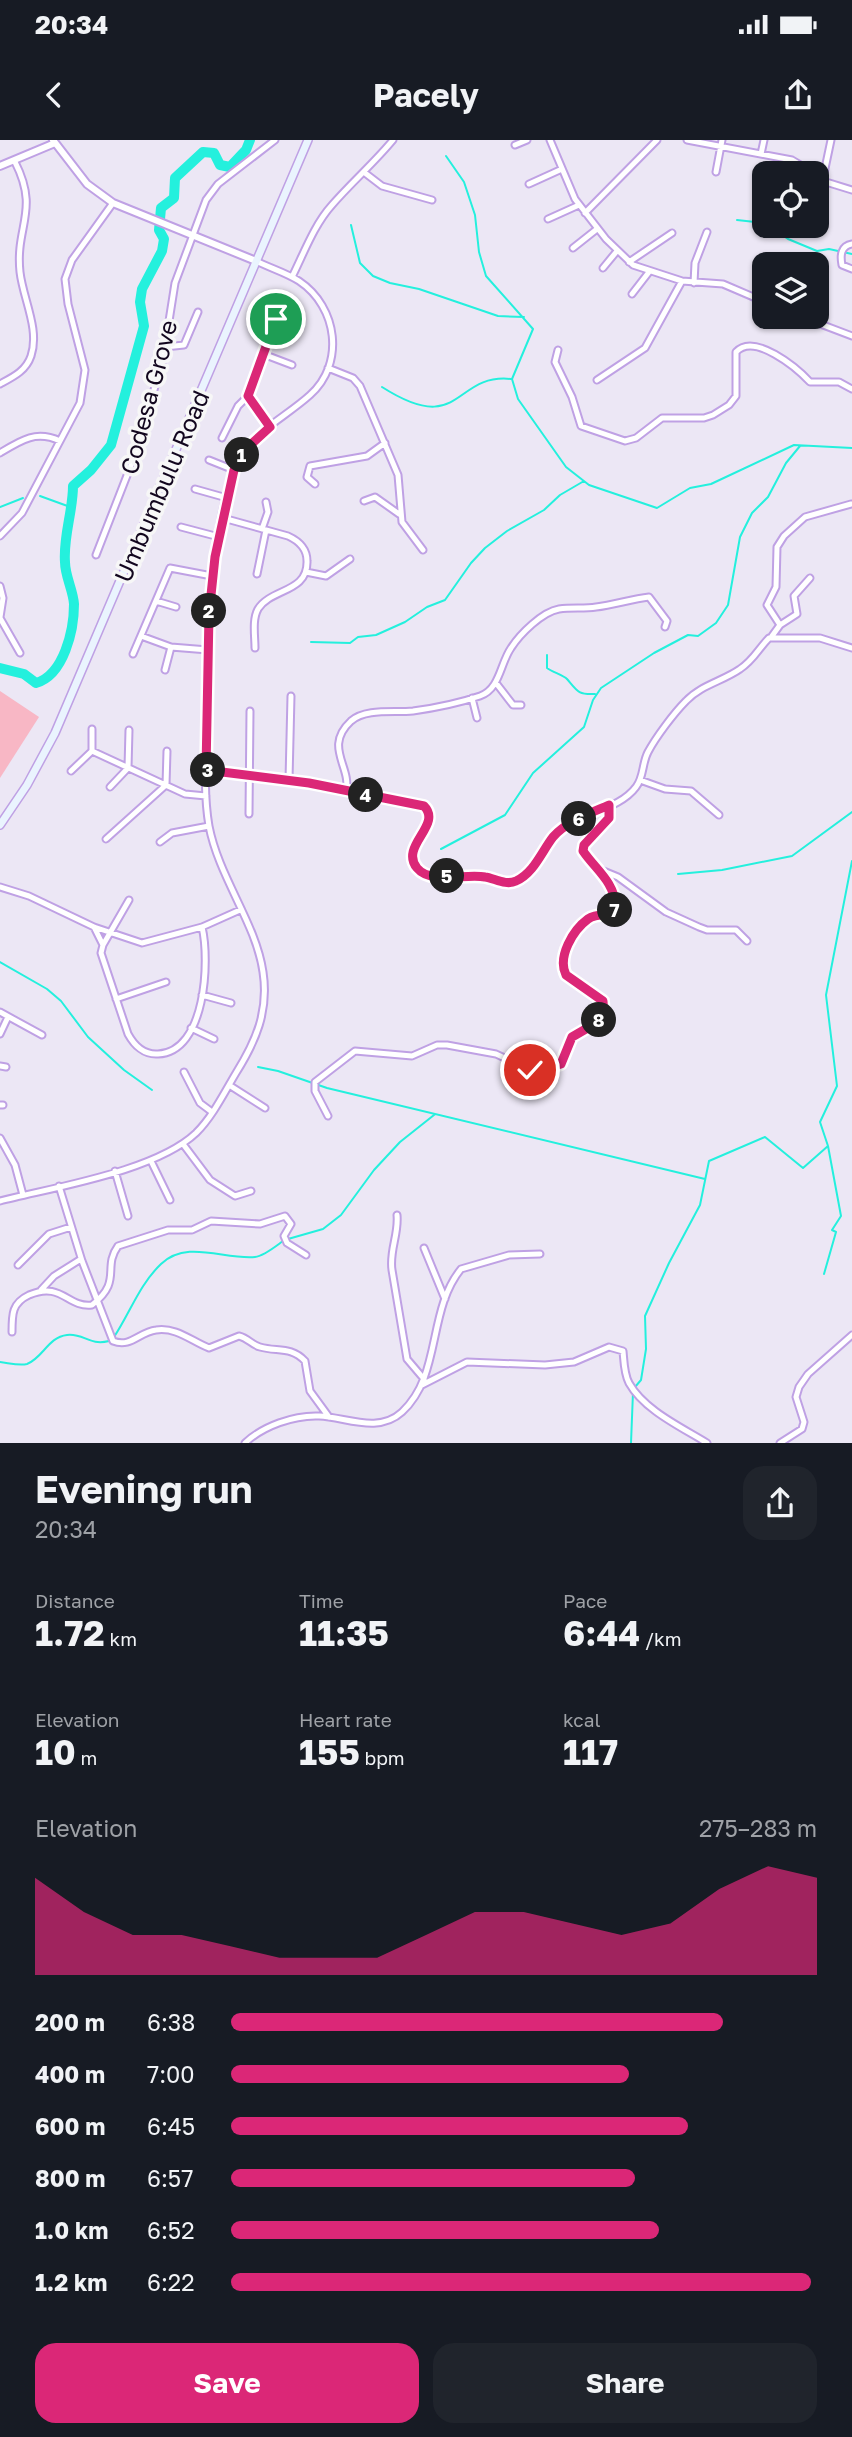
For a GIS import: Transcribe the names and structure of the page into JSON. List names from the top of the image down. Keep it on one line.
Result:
{"streets":{"main road":["Umbumbulu Road"],"street":["Codesa Grove"]},"page":{"status":"20:34","header":"Pacely","pins":["1","2","3","4","6","5","7","8"],"heading":["Evening run","20:34"],"stats":[["Distance","1.72 km"],["Time","11:35"],["Pace","6:44 /km"],["Elevation","10 m"],["Heart rate","155 bpm"],["kcal","117"]],"chart":["Elevation","275–283 m"],"list":[{"name":"200 m","note":"6:38"},{"name":"400 m","note":"7:00"},{"name":"600 m","note":"6:45"},{"name":"800 m","note":"6:57"},{"name":"1.0 km","note":"6:52"},{"name":"1.2 km","note":"6:22"}],"buttons":["Save","Share"]}}
